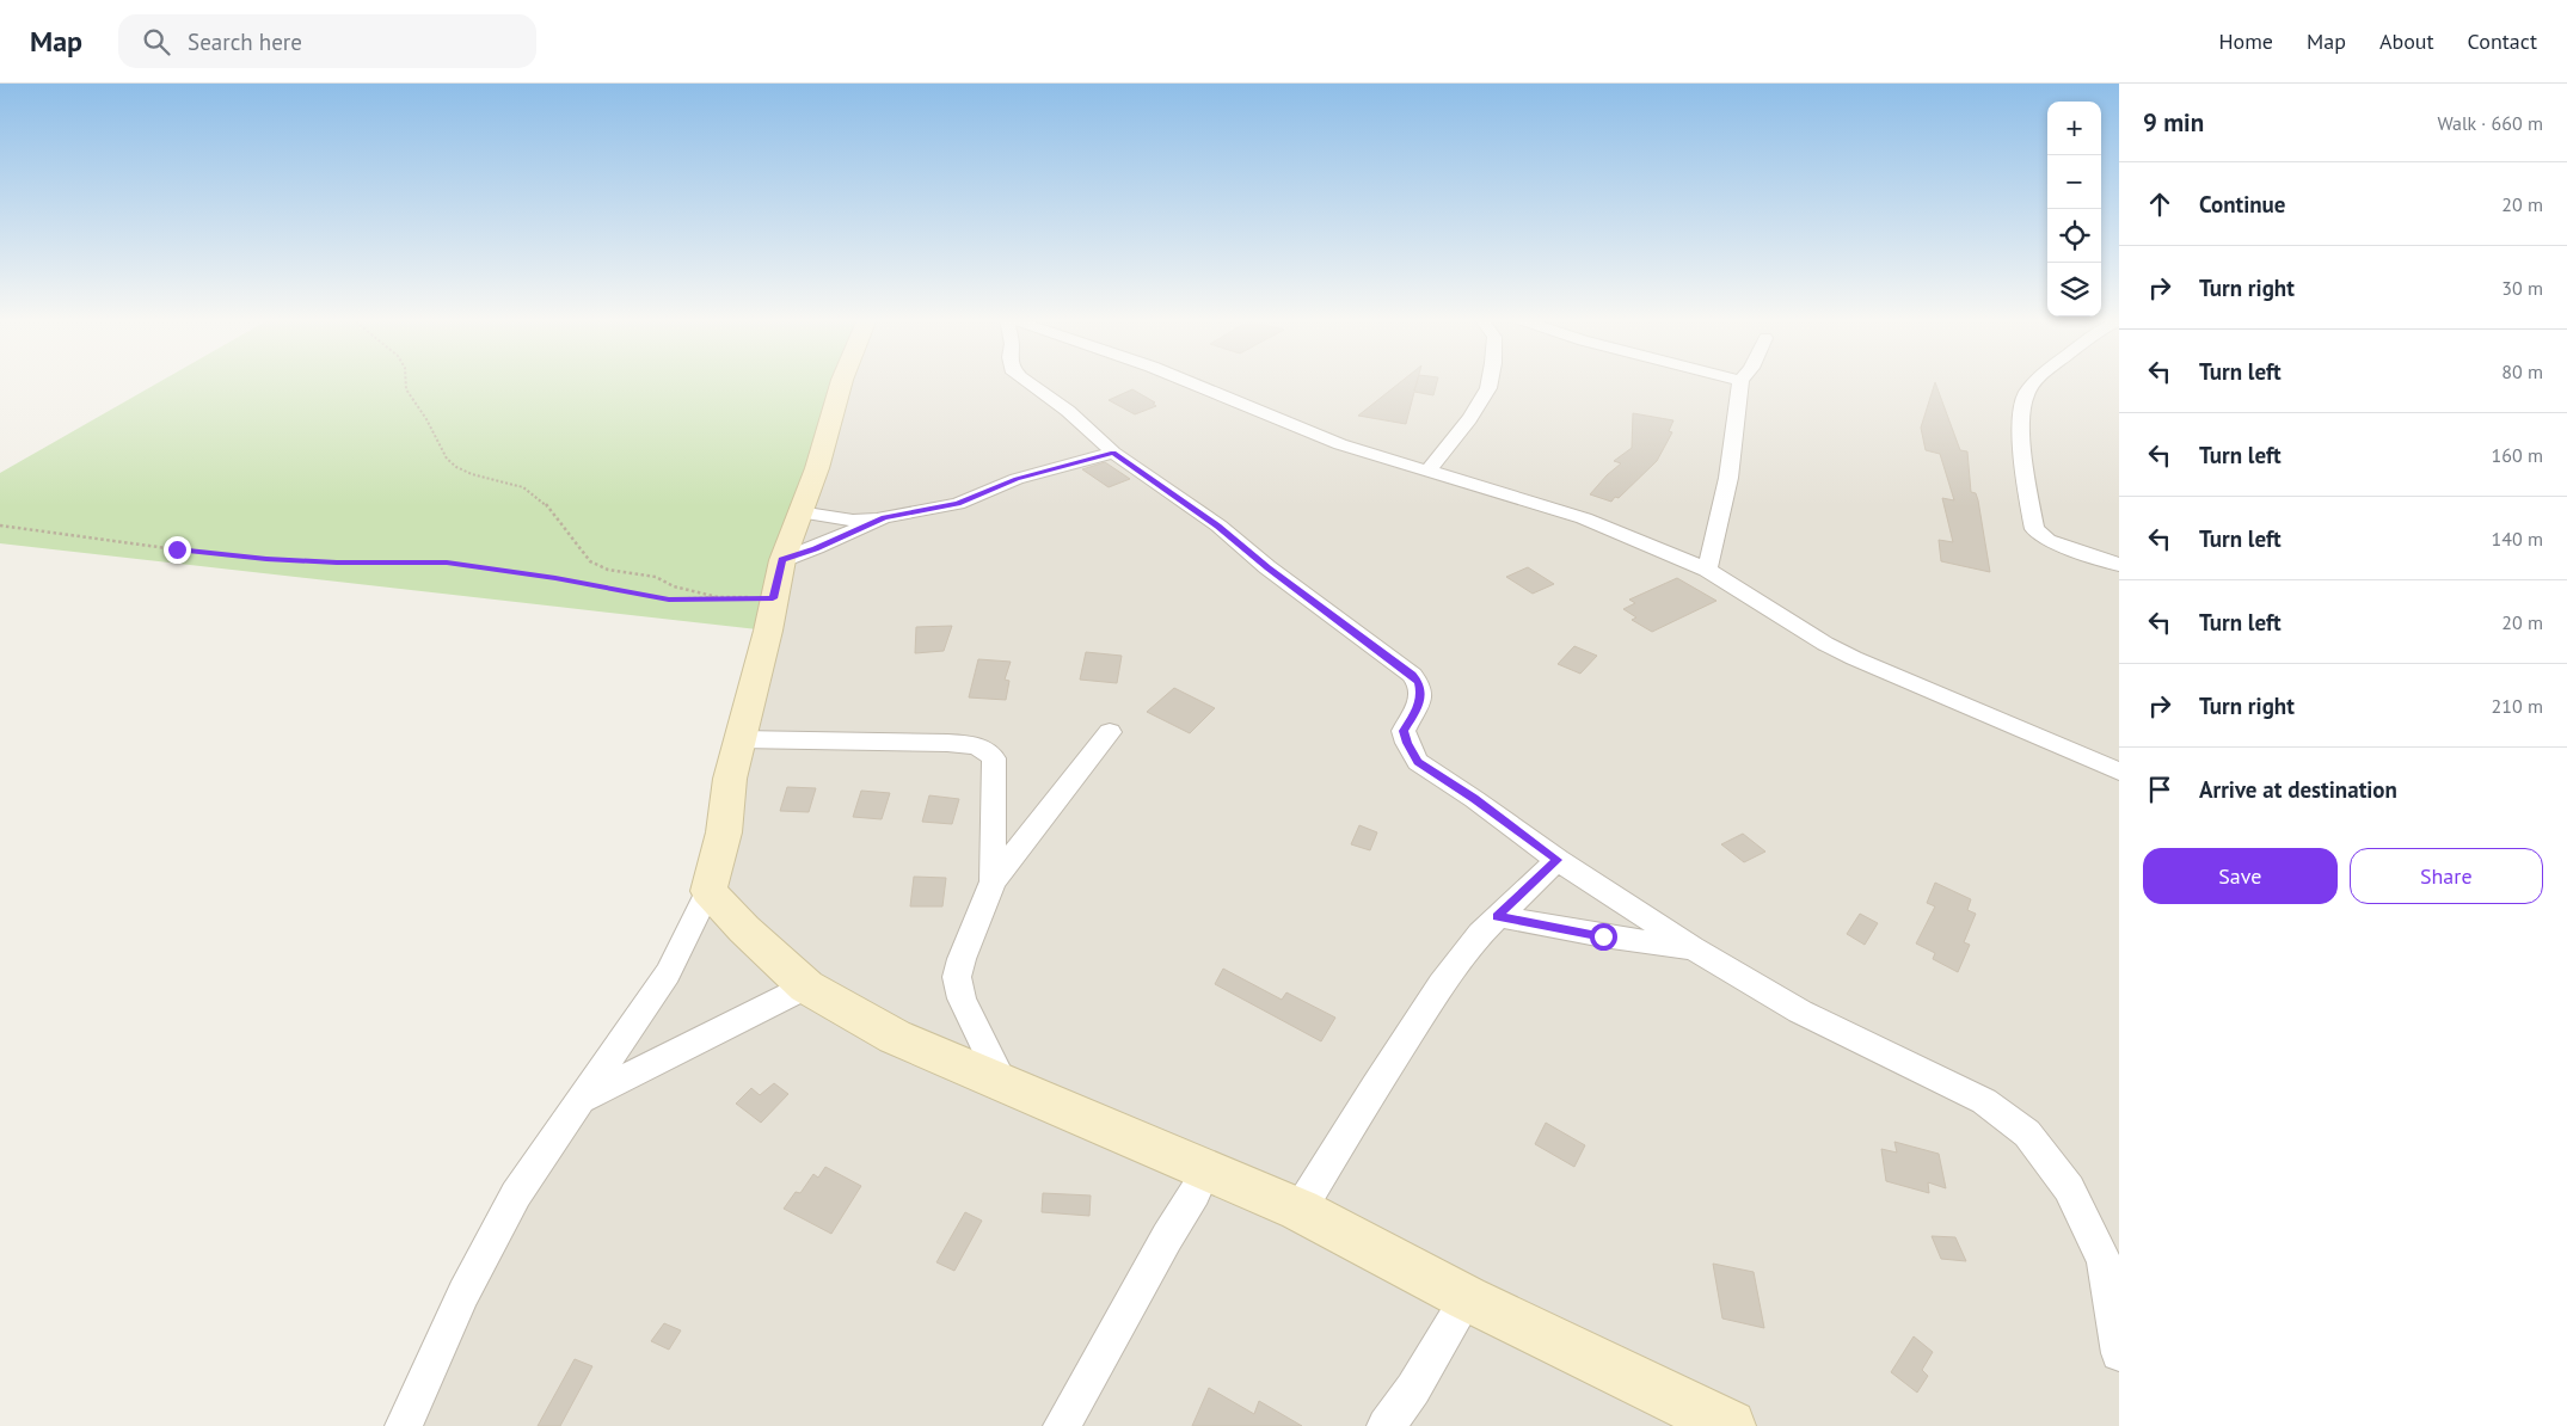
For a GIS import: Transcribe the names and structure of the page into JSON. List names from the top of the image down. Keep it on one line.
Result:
{"page":{"header":"Map","search":"Search here","nav":["Home","Map","About","Contact"],"heading":["9 min","Walk · 660 m"],"map_buttons":["+","−"],"list":[["Continue","20 m"],["Turn right","30 m"],["Turn left","80 m"],["Turn left","160 m"],["Turn left","140 m"],["Turn left","20 m"],["Turn right","210 m"],"Arrive at destination"],"buttons":["Save","Share"]}}
